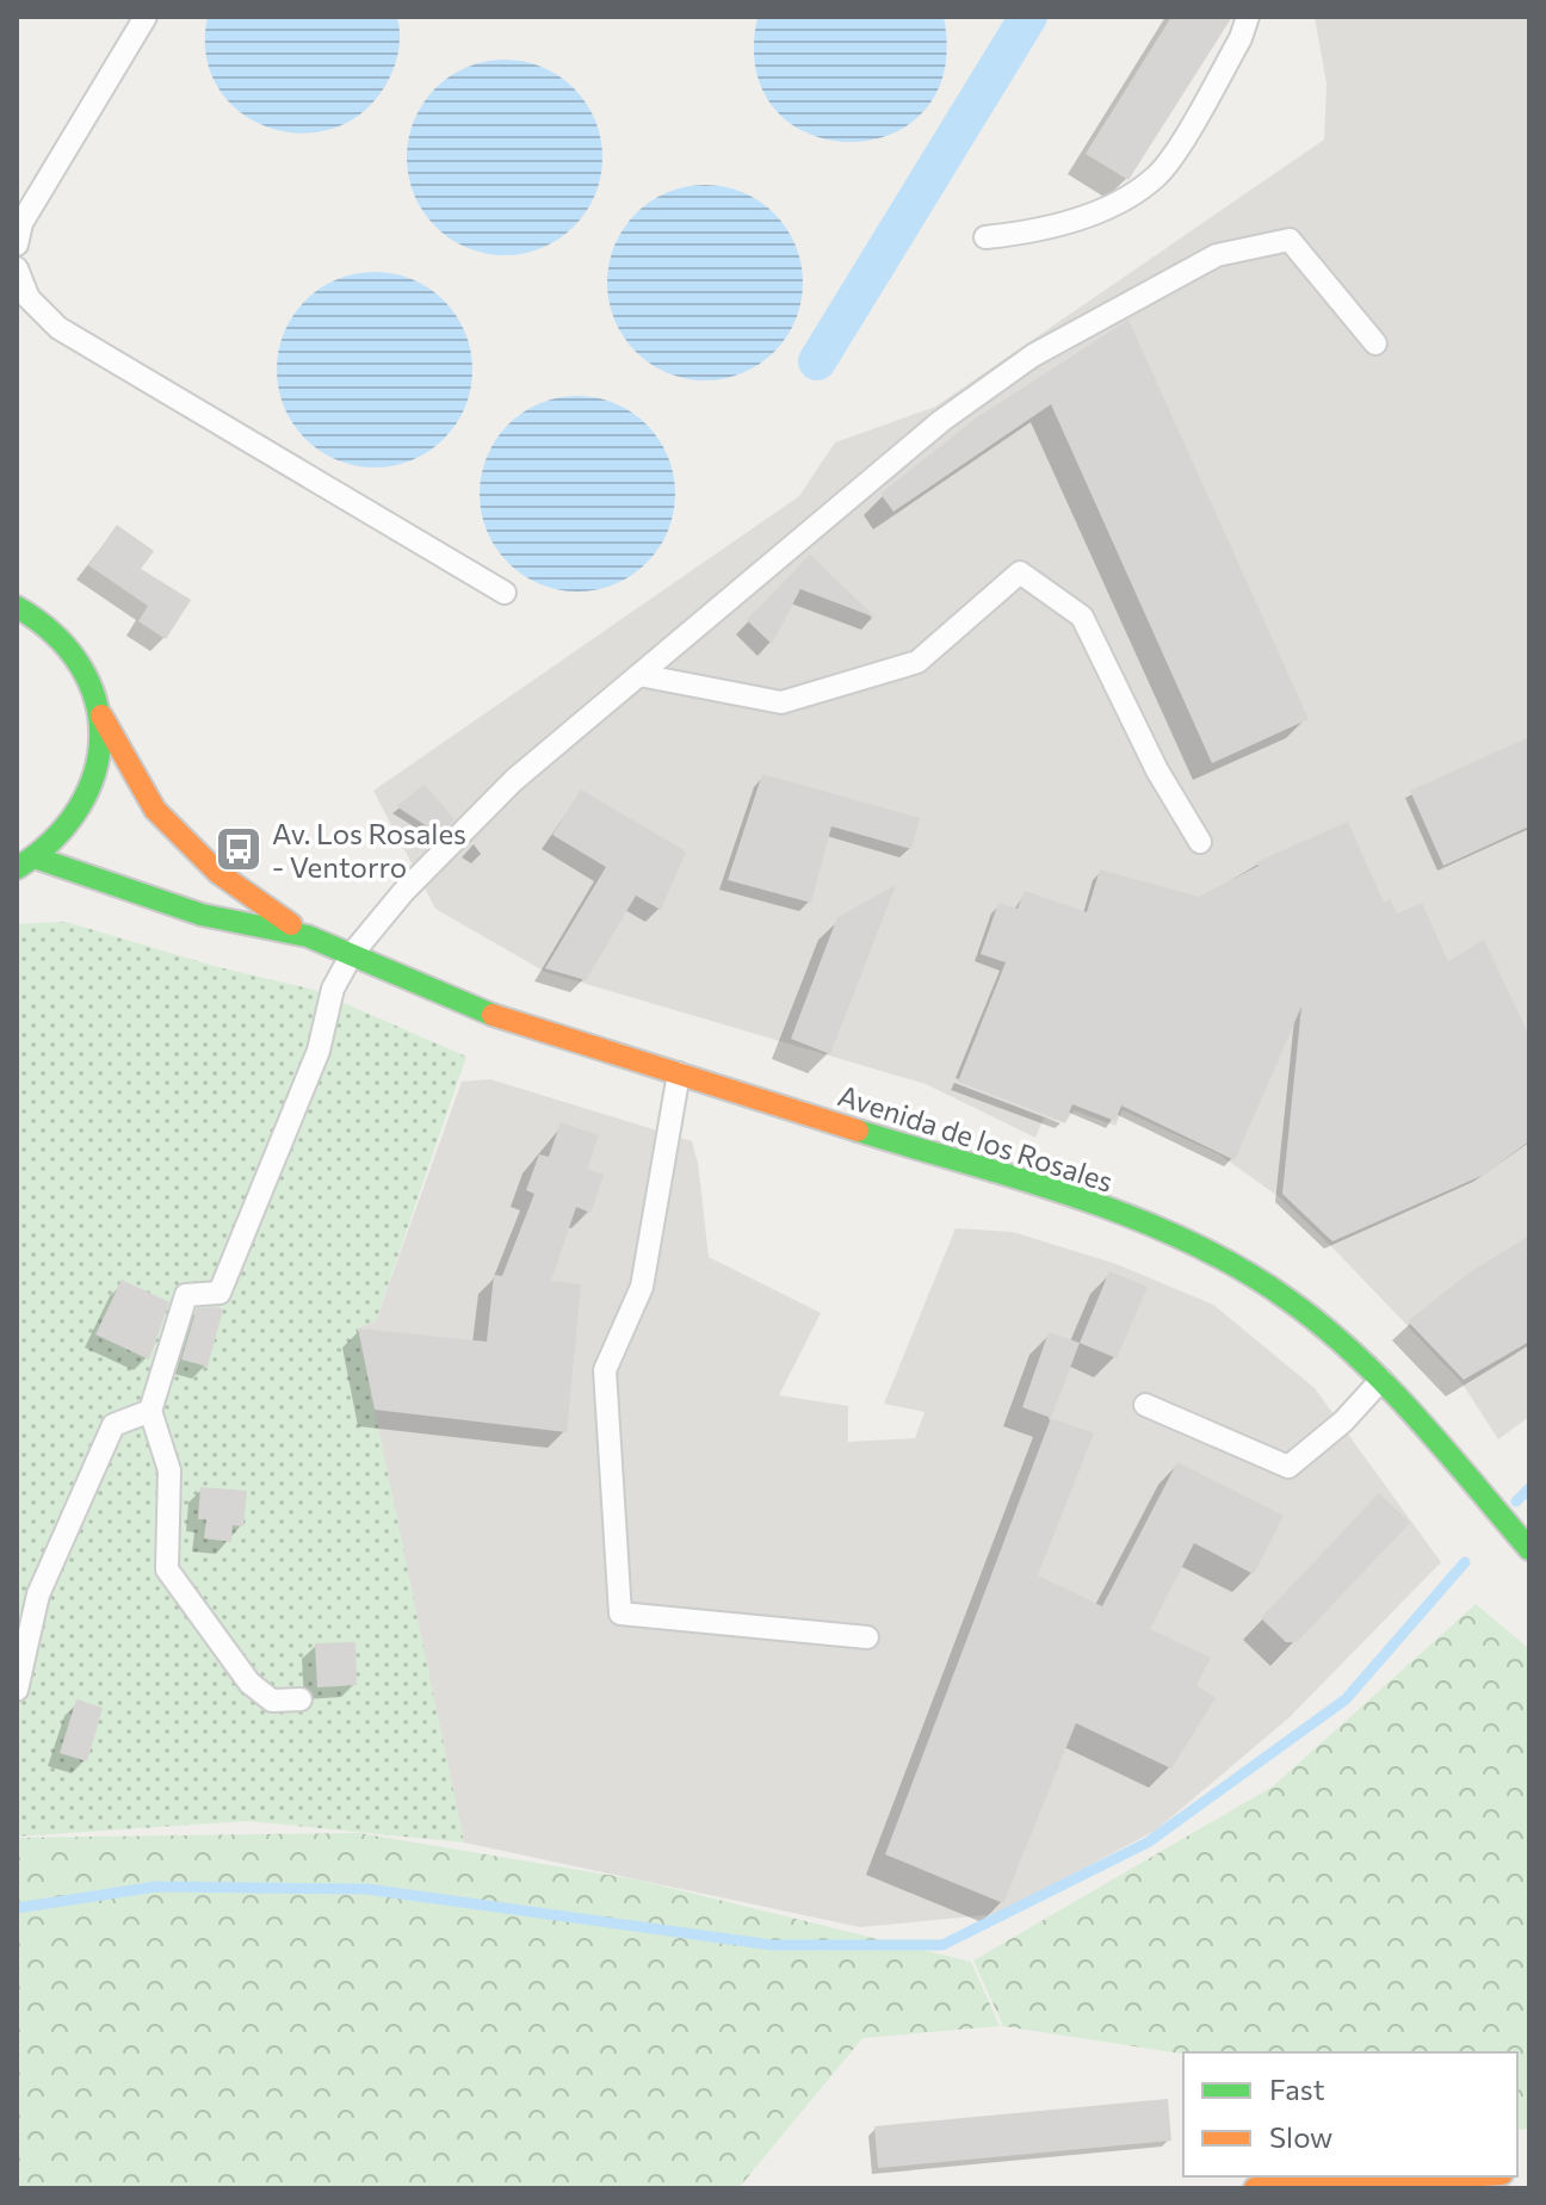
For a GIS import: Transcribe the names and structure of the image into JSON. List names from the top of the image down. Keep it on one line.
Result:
{"streets":{"street":["Avenida de los Rosales"]},"places":{"bus stop":["Av. Los Rosales - Ventorro"]},"legend":["Fast","Slow"]}
